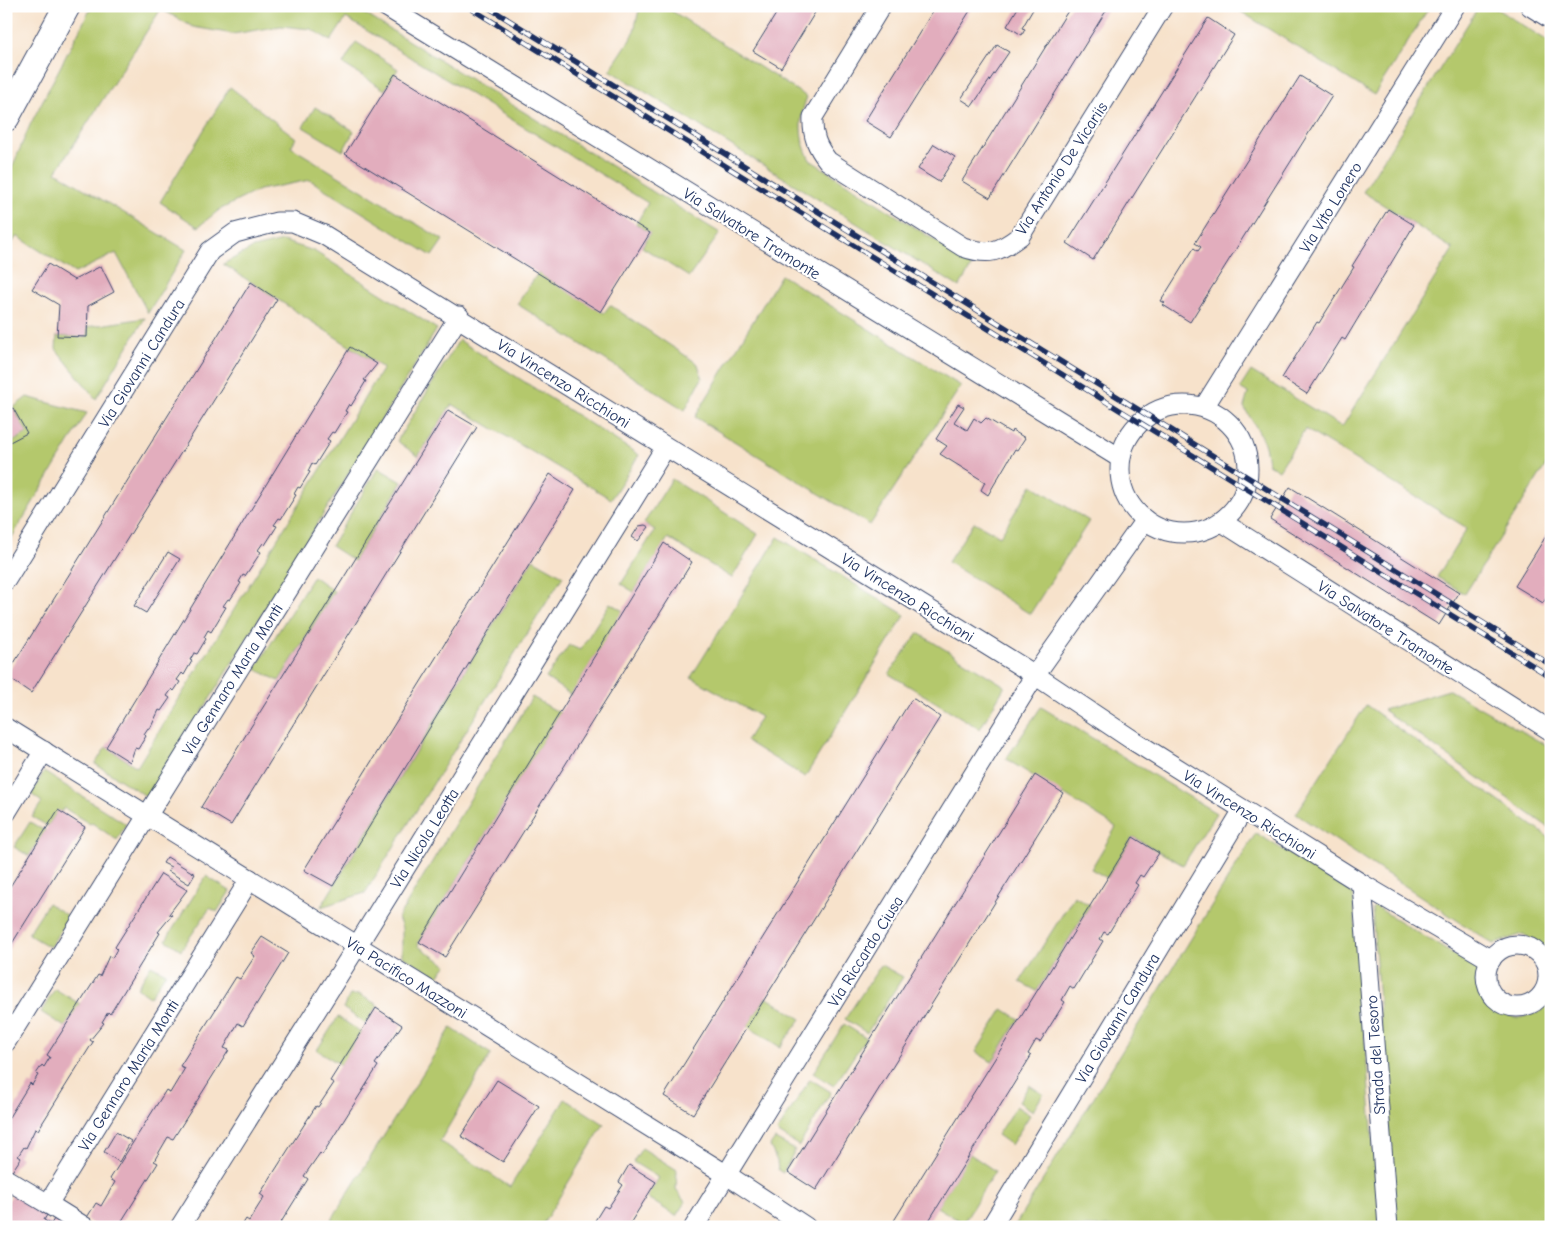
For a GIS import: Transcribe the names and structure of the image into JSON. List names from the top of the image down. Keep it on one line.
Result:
{"streets":{"street":["Via Antonio De Vicariis","Via Vito Lonero","Via Salvatore Tramonte","Via Giovanni Candura","Via Vincenzo Ricchioni","Via Gennaro Maria Monti","Via Nicola Leotta","Via Riccardo Ciusa","Via Pacifico Mazzoni","Strada del Tesoro"]},"crossings":[["Via Vito Lonero","Via Salvatore Tramonte"],["Via Vito Lonero","Via Riccardo Ciusa"],["Via Salvatore Tramonte","Via Riccardo Ciusa"],["Via Giovanni Candura","Via Vincenzo Ricchioni"],["Via Vincenzo Ricchioni","Via Gennaro Maria Monti"],["Via Vincenzo Ricchioni","Via Nicola Leotta"],["Via Vincenzo Ricchioni","Via Riccardo Ciusa"],["Via Vincenzo Ricchioni","Strada del Tesoro"],["Via Gennaro Maria Monti","Via Pacifico Mazzoni"],["Via Nicola Leotta","Via Pacifico Mazzoni"],["Via Riccardo Ciusa","Via Pacifico Mazzoni"]]}
